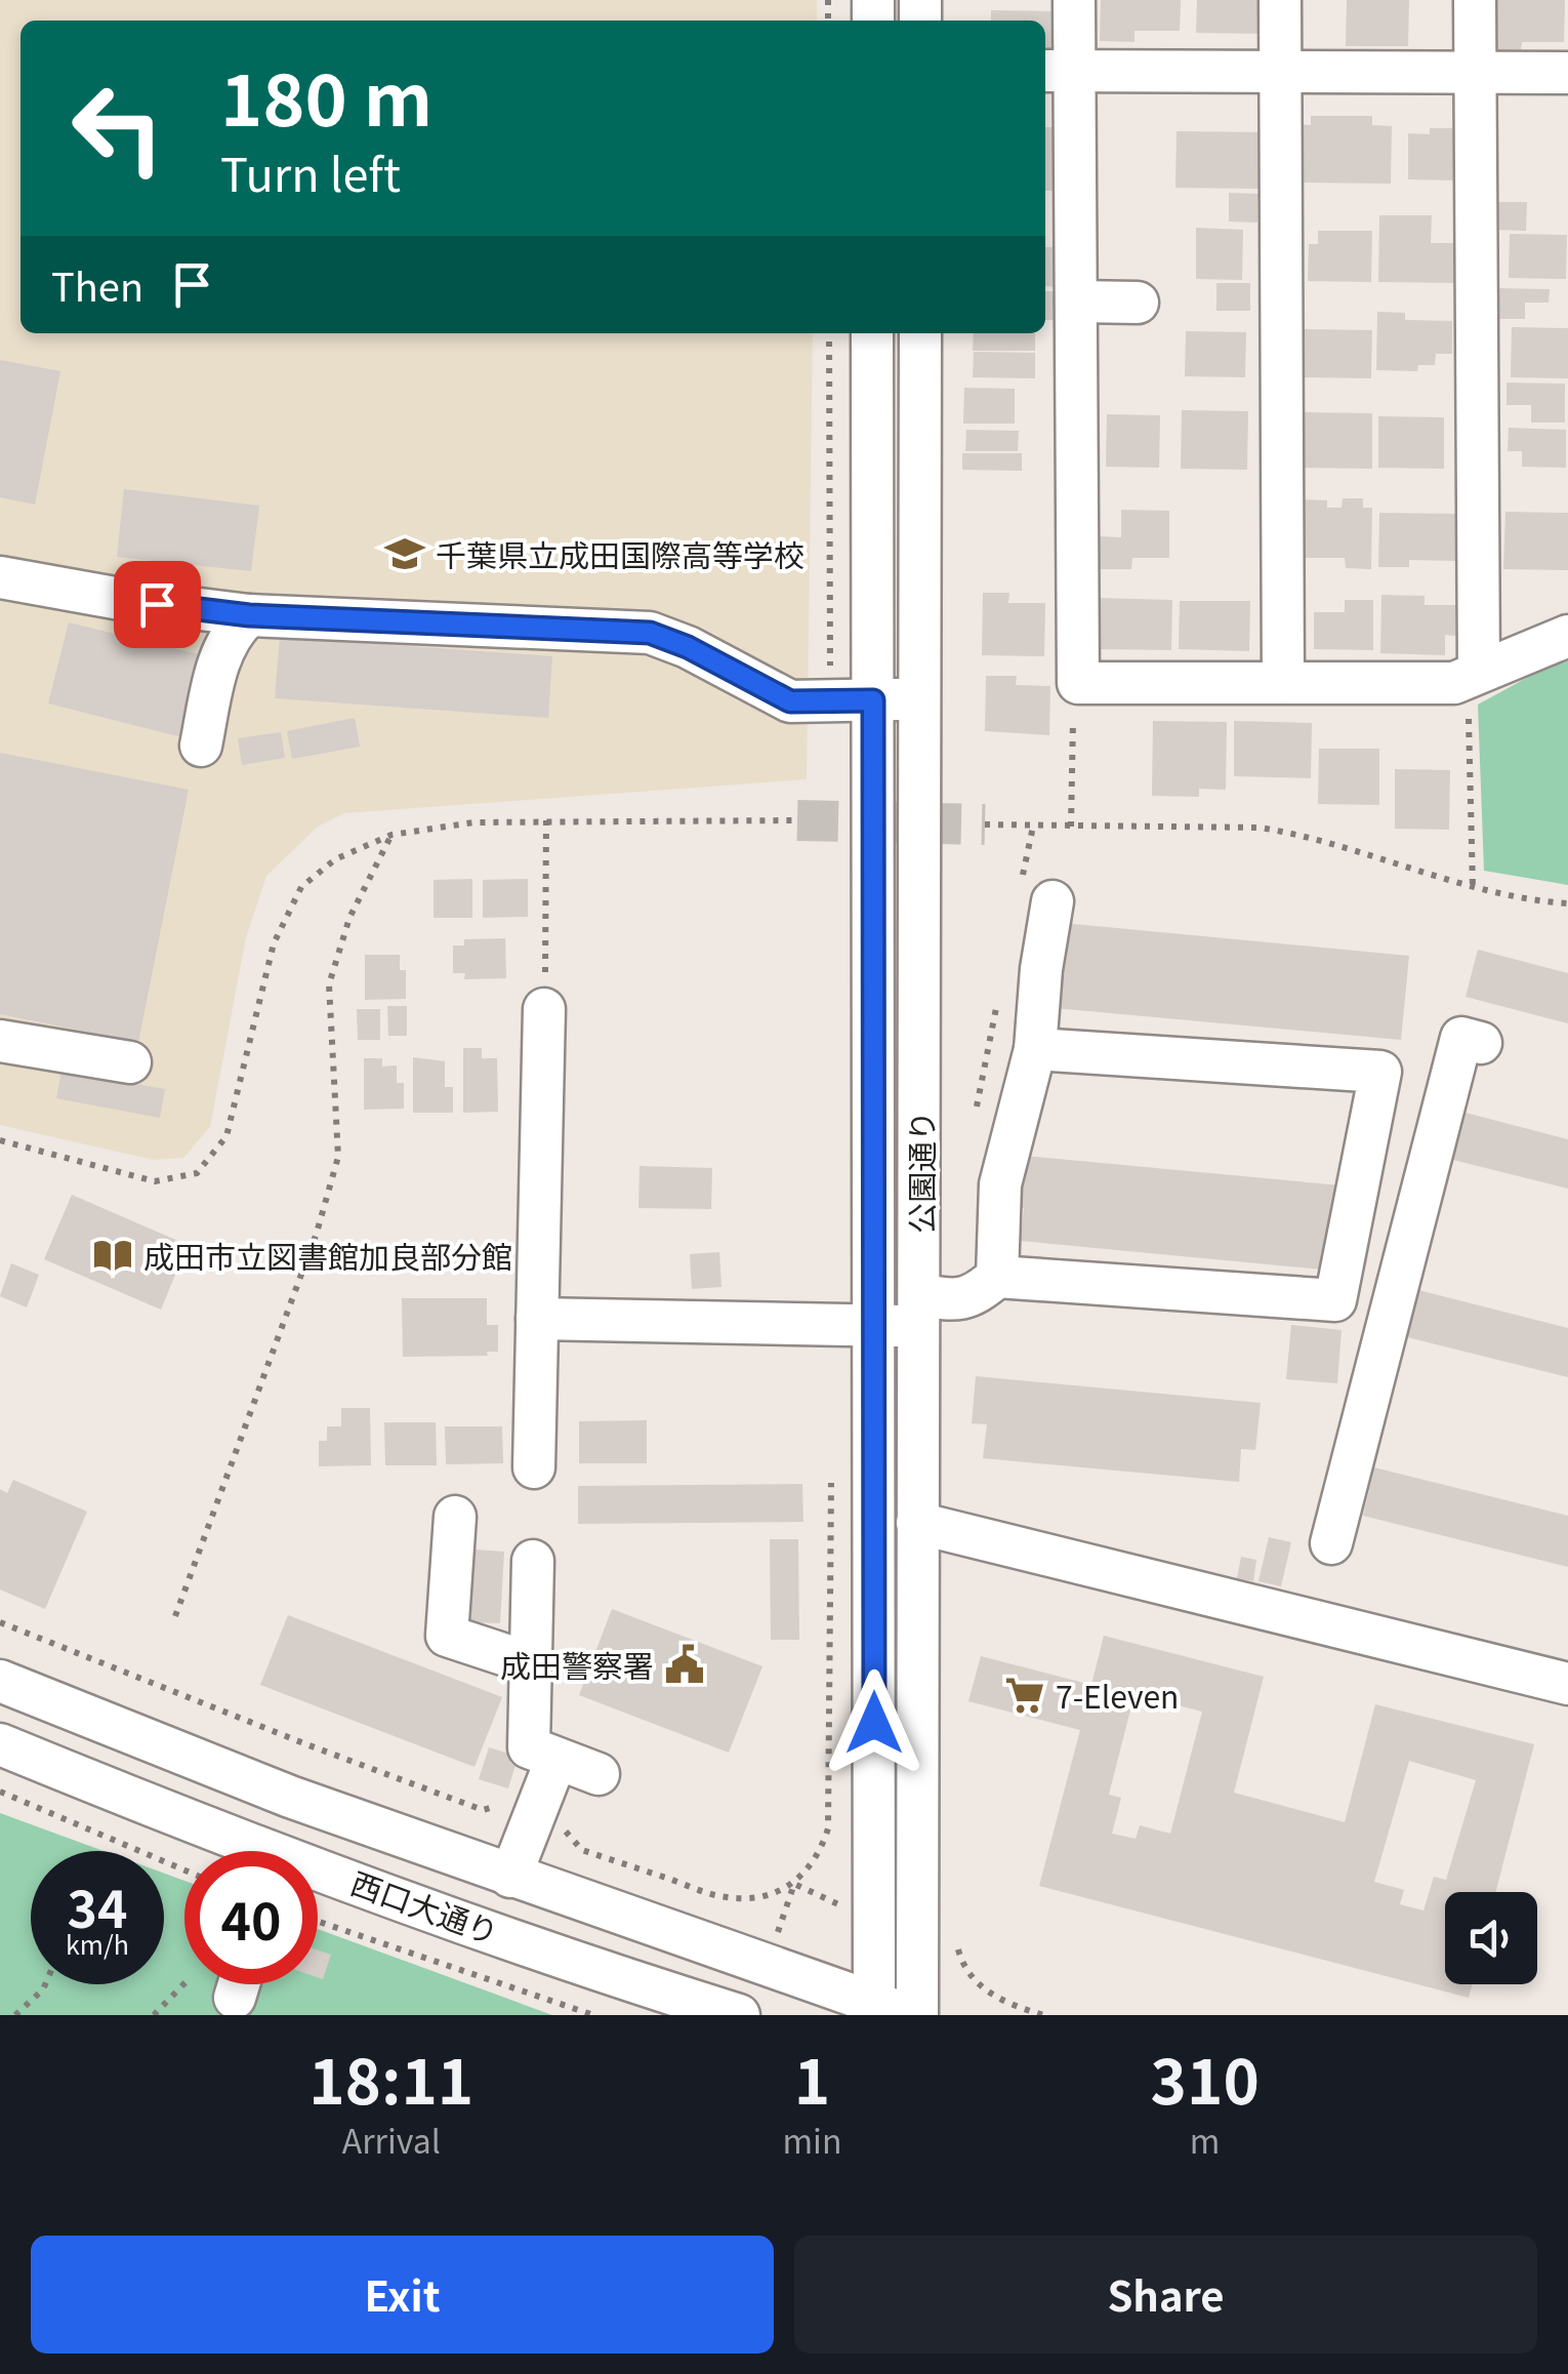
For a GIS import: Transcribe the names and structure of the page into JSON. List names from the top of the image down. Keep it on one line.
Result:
{"streets":{"street":["公園通り","西口大通り"]},"crossings":[["公園通り","西口大通り"]],"places":{"school or university":["千葉県立成田国際高等学校"],"library":["成田市立図書館加良部分館"],"public building":["成田警察署"],"supermarket":["7-Eleven"]},"page":{"turn":["180 m","Turn left"],"then":"Then","speed":"34 km/h","limit":"40","eta":["18:11","Arrival","1","min","310","m"],"buttons":["Exit","Share"]}}
